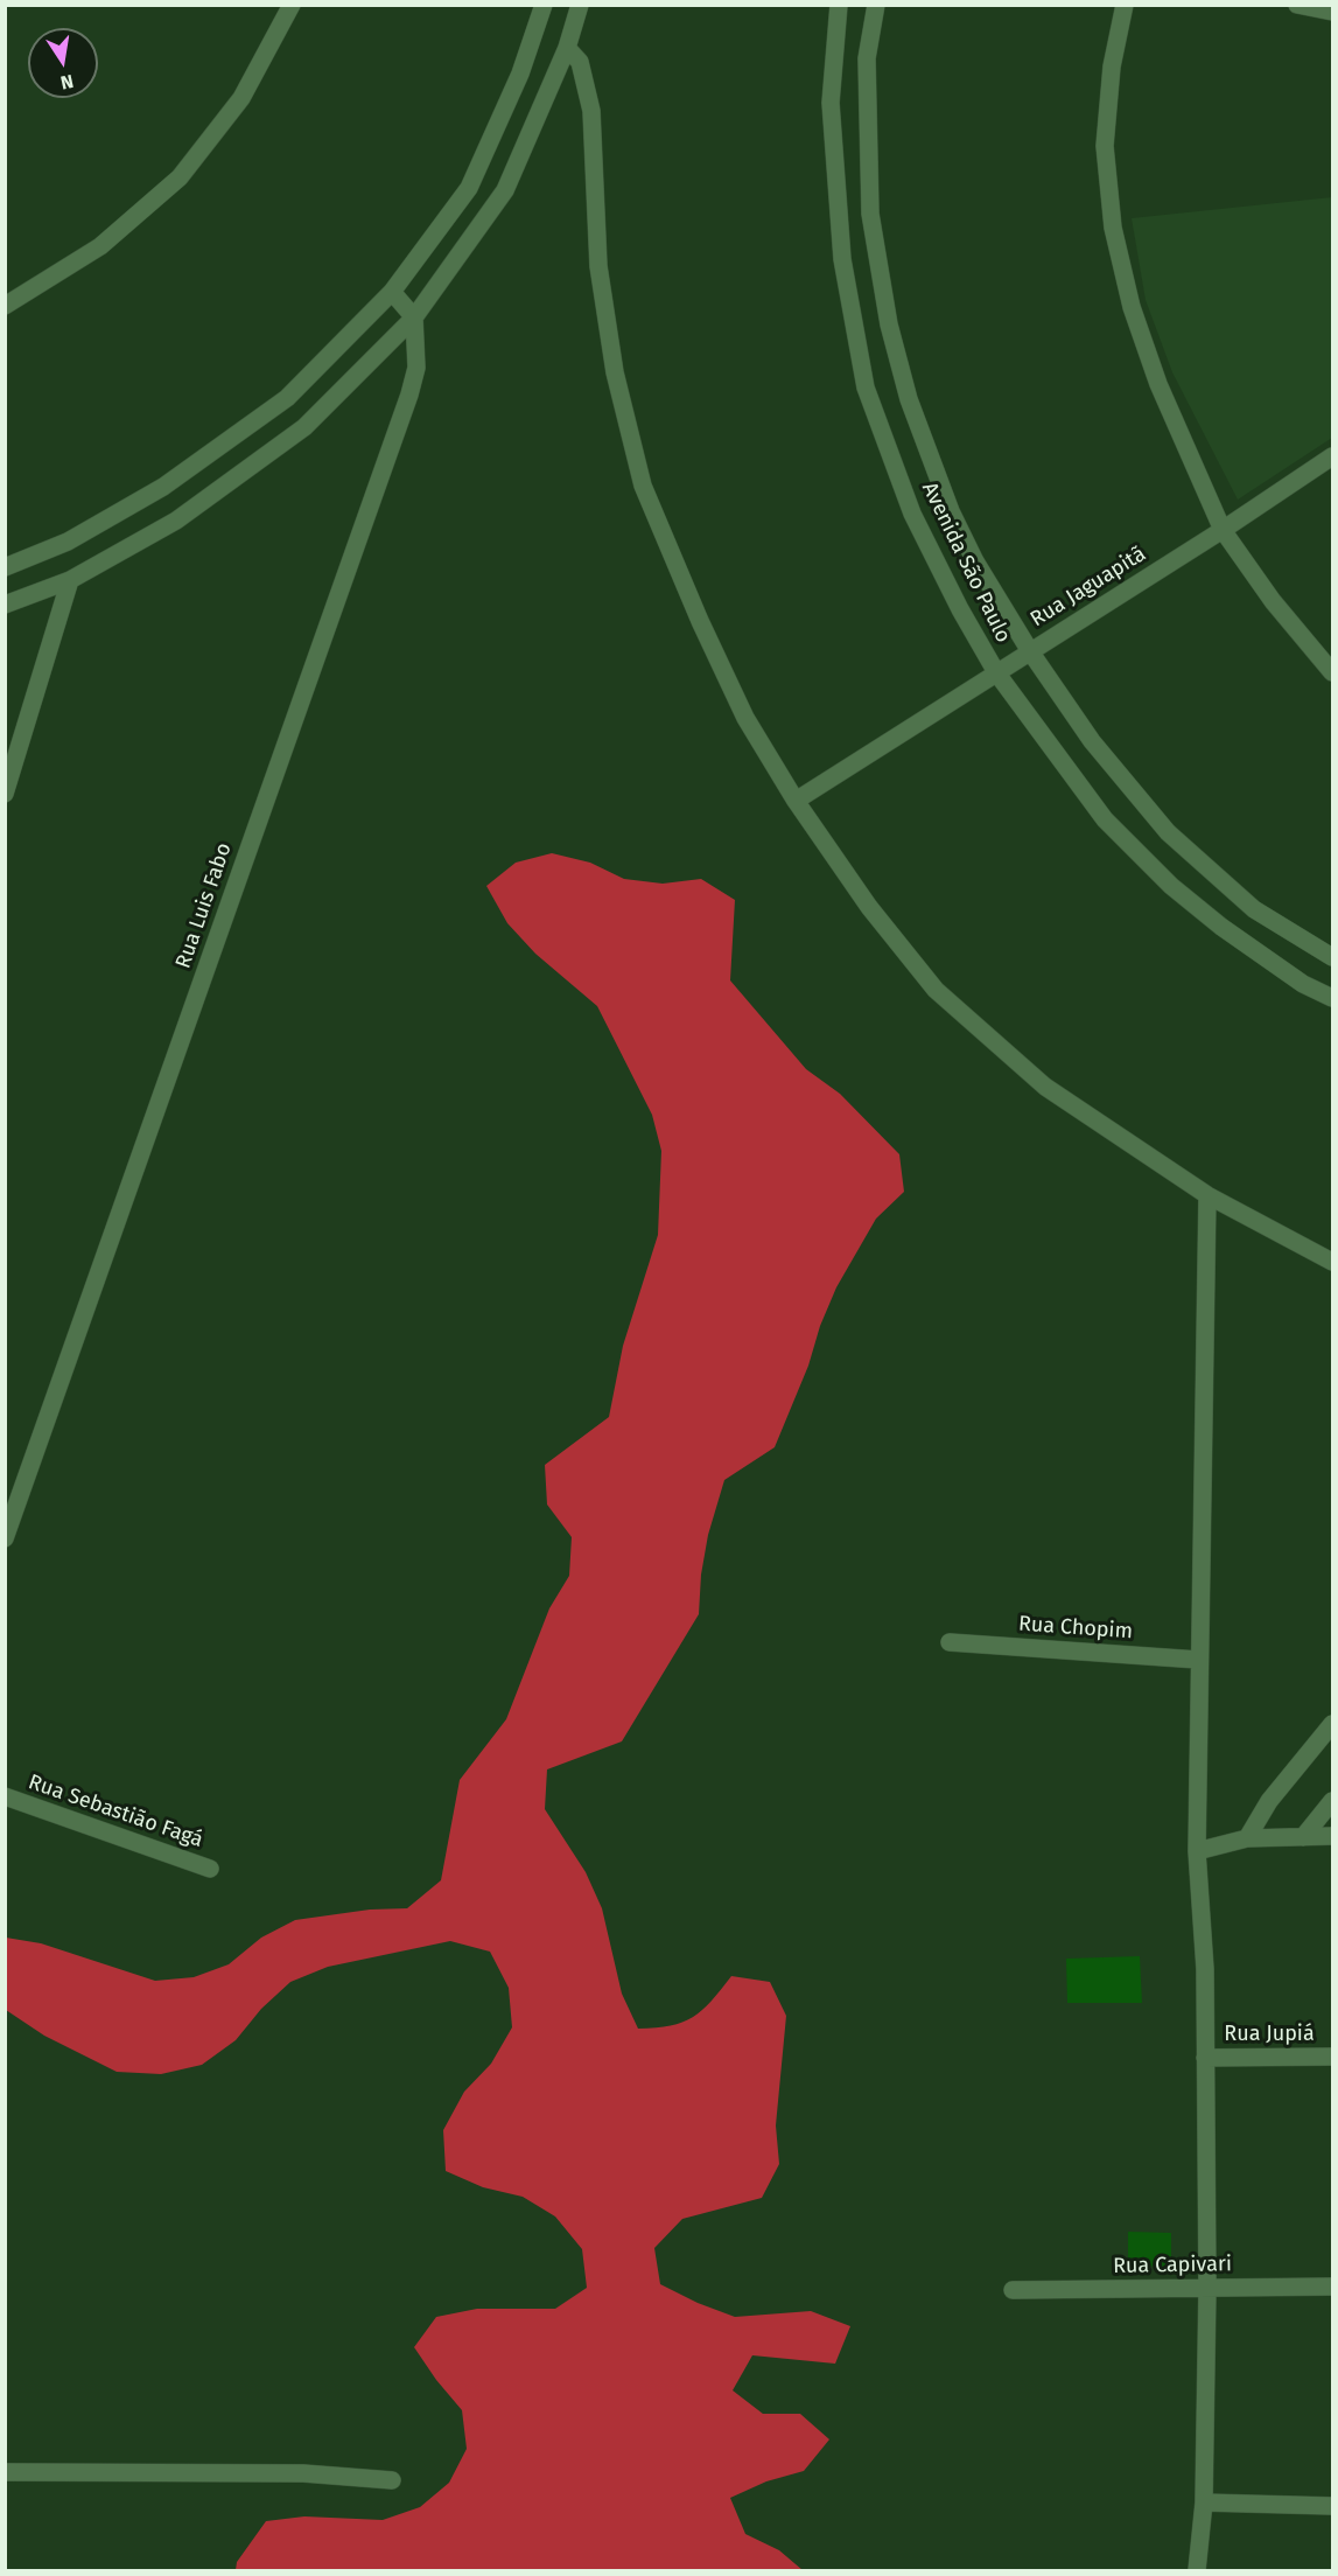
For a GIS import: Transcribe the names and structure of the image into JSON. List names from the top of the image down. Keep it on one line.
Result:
{"streets":{"street":["Avenida São Paulo","Rua Jaguapitã","Rua Luis Fabo","Rua Chopim","Rua Sebastião Fagá","Rua Jupiá","Rua Capivari"]},"crossings":[["Avenida São Paulo","Rua Jaguapitã"]],"north":"bottom"}
